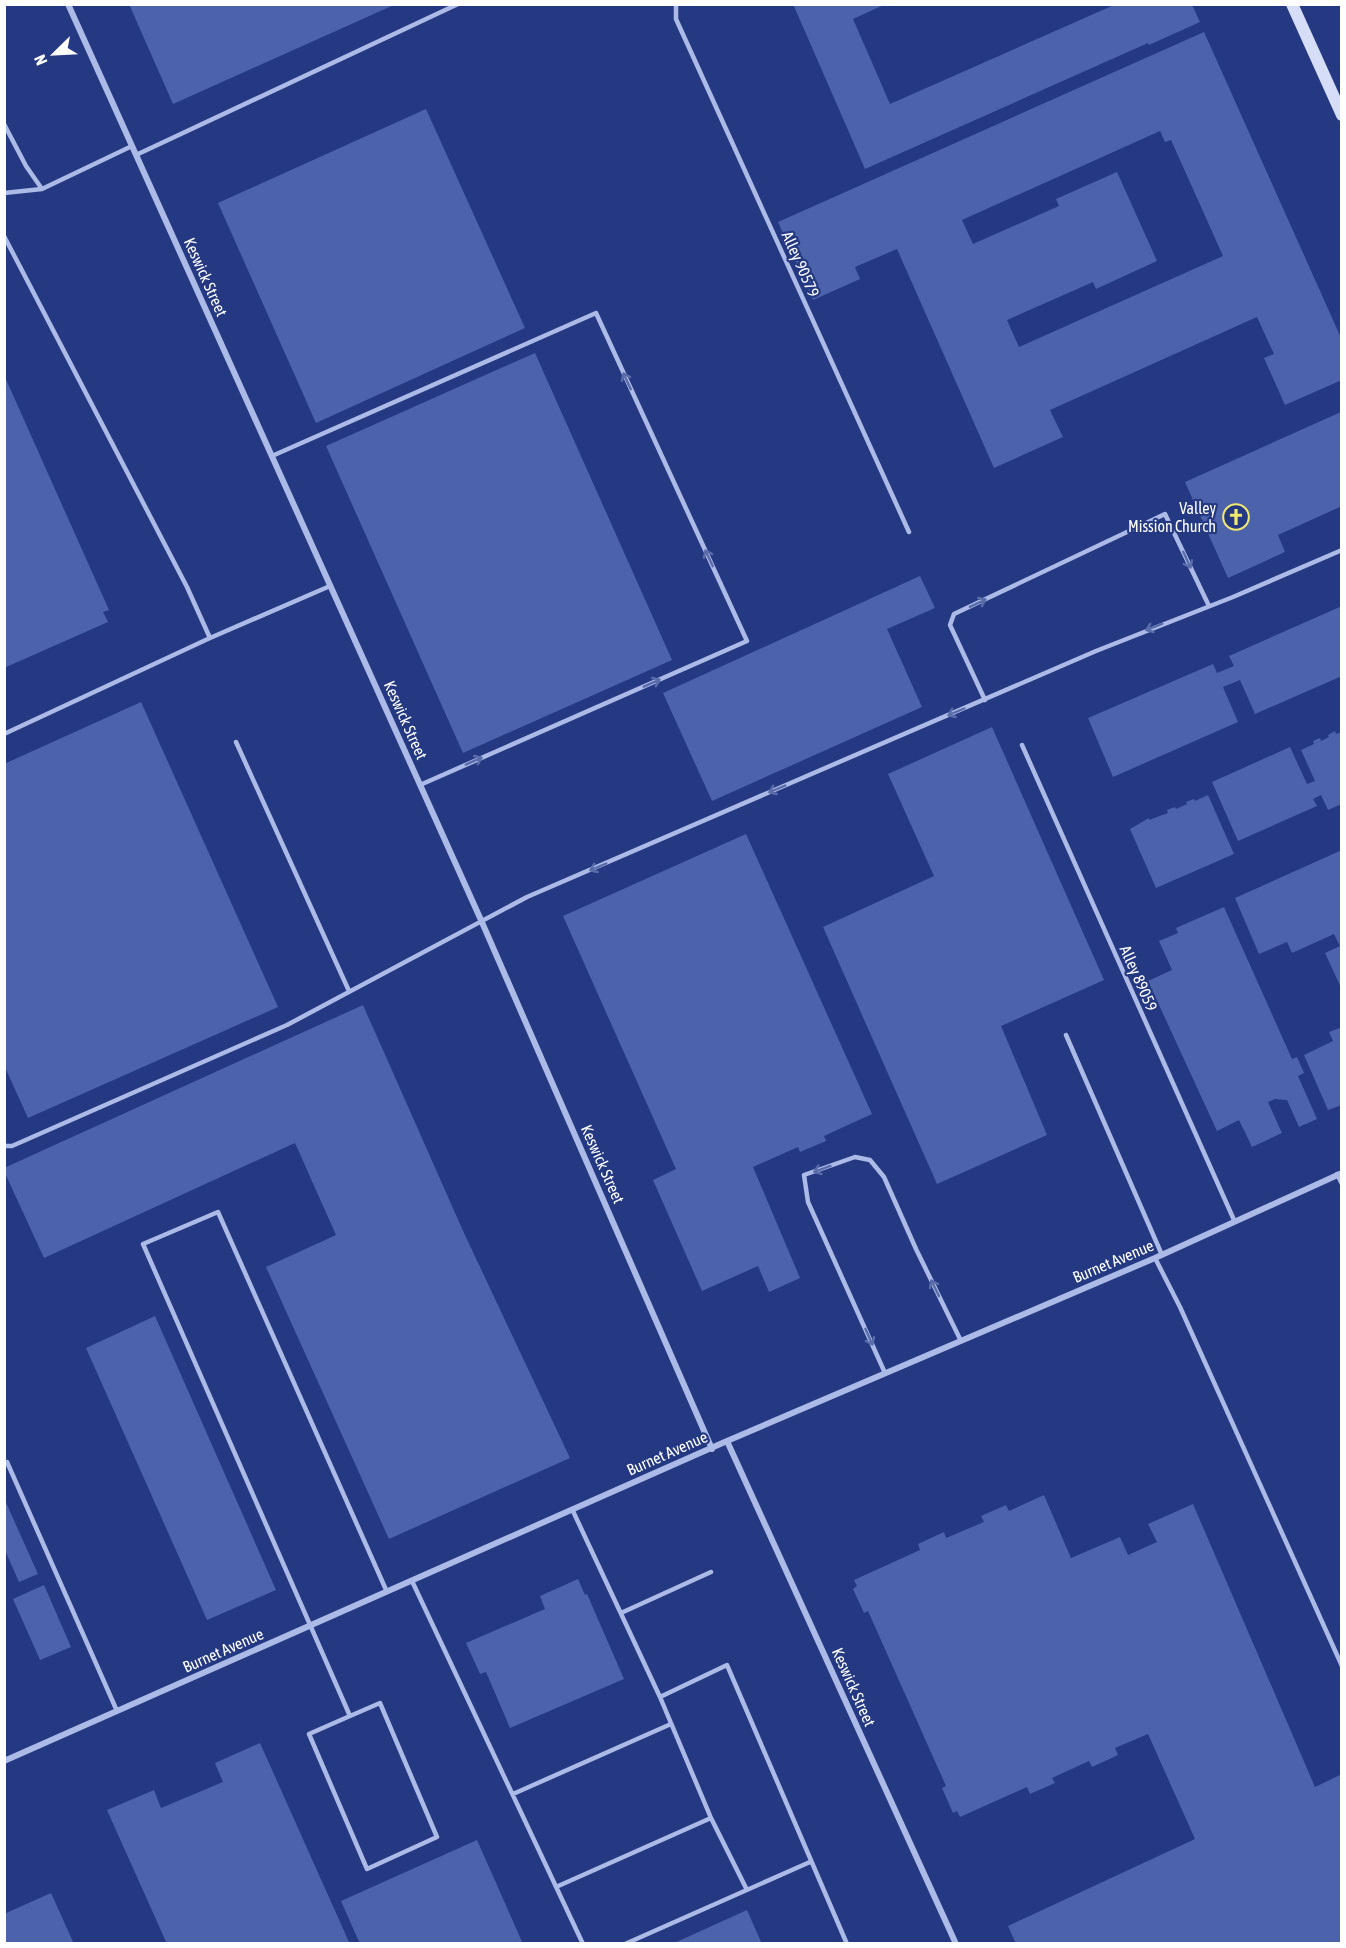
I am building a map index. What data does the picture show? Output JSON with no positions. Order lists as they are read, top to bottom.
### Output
{
  "streets": {
    "street": ["Keswick Street", "Burnet Avenue"],
    "lane": ["Alley 90579", "Alley 89059"]
  },
  "crossings": [
    ["Keswick Street", "Burnet Avenue"],
    ["Alley 89059", "Burnet Avenue"]
  ],
  "places": {
    "church": ["Valley Mission Church"]
  },
  "north": "bottom left"
}
